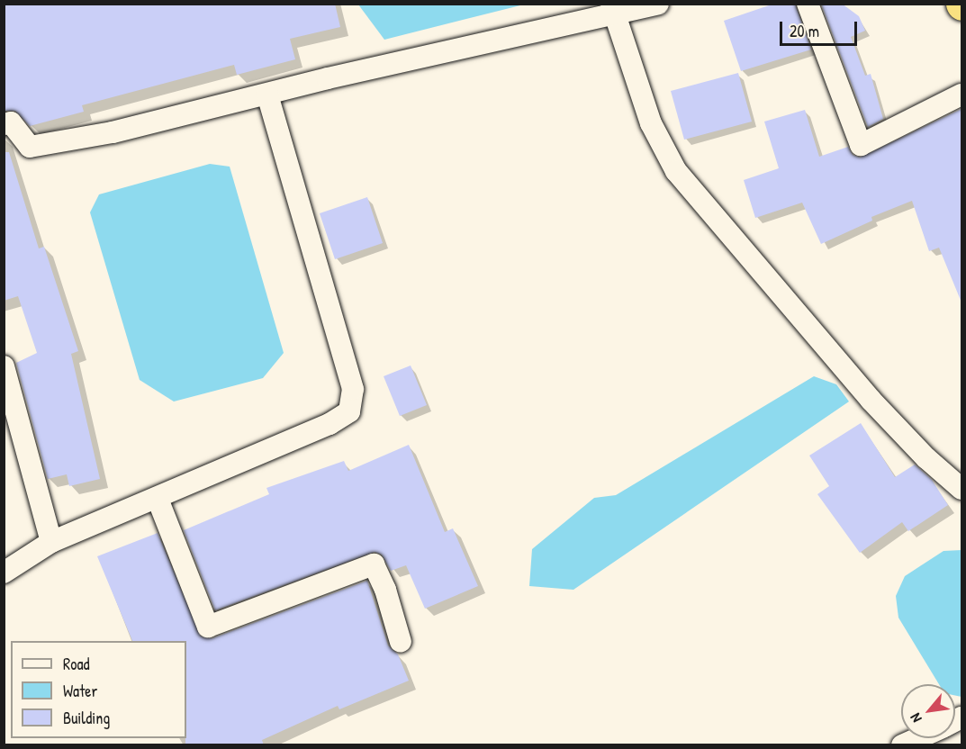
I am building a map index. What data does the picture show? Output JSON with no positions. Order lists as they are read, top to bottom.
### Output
{
  "legend": ["Road", "Water", "Building"],
  "scale_bar": "20 m",
  "north": "bottom left"
}
